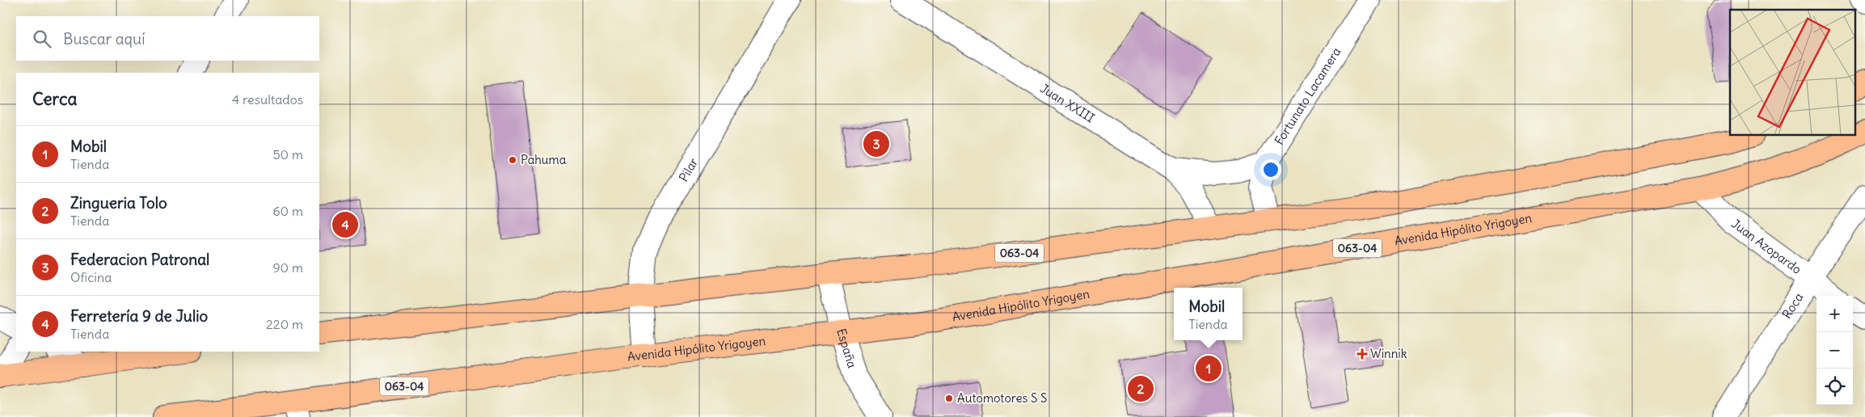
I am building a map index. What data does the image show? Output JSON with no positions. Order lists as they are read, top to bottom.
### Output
{
  "streets": {
    "main road": ["Avenida Hipólito Yrigoyen", "063-04"],
    "street": [
      "Fortunato Lacamera",
      "Juan XXIII",
      "Pilar",
      "Juan Azopardo",
      "Roca",
      "España"
    ]
  },
  "crossings": [
    ["Fortunato Lacamera", "063-04"],
    ["Juan XXIII", "063-04"],
    ["Pilar", "Avenida Hipólito Yrigoyen"],
    ["Pilar", "063-04"],
    ["Avenida Hipólito Yrigoyen", "Juan Azopardo"],
    ["Avenida Hipólito Yrigoyen", "España"],
    ["Juan Azopardo", "Roca"],
    ["063-04", "España"]
  ],
  "places": {
    "other": ["Pahuma", "Automotores S S"],
    "health": ["Winnik"]
  },
  "page": {
    "search": "Buscar aquí",
    "heading": ["Cerca", "4 resultados"],
    "list": [
      {
        "mark": "1",
        "name": "Mobil",
        "note": "Tienda",
        "value": "50 m"
      },
      {
        "mark": "2",
        "name": "Zingueria Tolo",
        "note": "Tienda",
        "value": "60 m"
      },
      {
        "mark": "3",
        "name": "Federacion Patronal",
        "note": "Oficina",
        "value": "90 m"
      },
      {
        "mark": "4",
        "name": "Ferretería 9 de Julio",
        "note": "Tienda",
        "value": "220 m"
      }
    ],
    "pins": [
      "3",
      "4",
      "1",
      "2"
    ],
    "popup": ["Mobil", "Tienda"],
    "map_buttons": ["+", "−"]
  }
}
